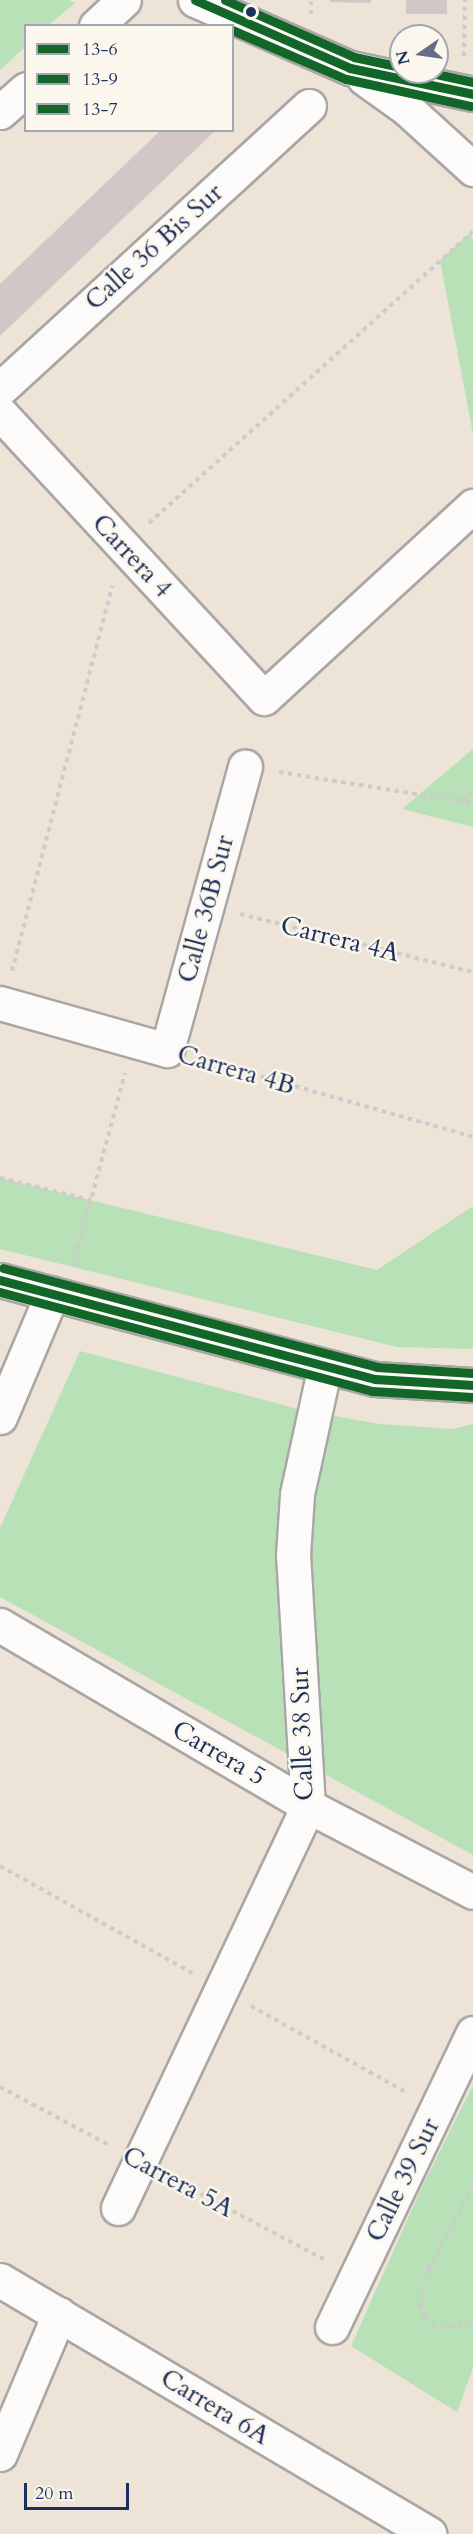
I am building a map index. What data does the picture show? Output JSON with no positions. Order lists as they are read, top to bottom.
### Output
{
  "streets": {
    "street": [
      "Calle 36 Bis Sur",
      "Carrera 4",
      "Calle 36B Sur",
      "Carrera 4B",
      "Calle 38 Sur",
      "Carrera 5",
      "Calle 39 Sur",
      "Carrera 6A"
    ],
    "path": ["Carrera 4A", "Carrera 5A"]
  },
  "crossings": [
    ["Calle 36B Sur", "Carrera 4A"],
    ["Calle 36B Sur", "Carrera 4B"],
    ["Calle 38 Sur", "Carrera 5"],
    ["Calle 38 Sur", "Carrera 5A"],
    ["Calle 39 Sur", "Carrera 5A"]
  ],
  "lines": ["transit line 13-6", "transit line 13-7", "transit line 13-9"],
  "legend": ["13-6", "13-9", "13-7"],
  "scale_bar": "20 m",
  "north": "left"
}
